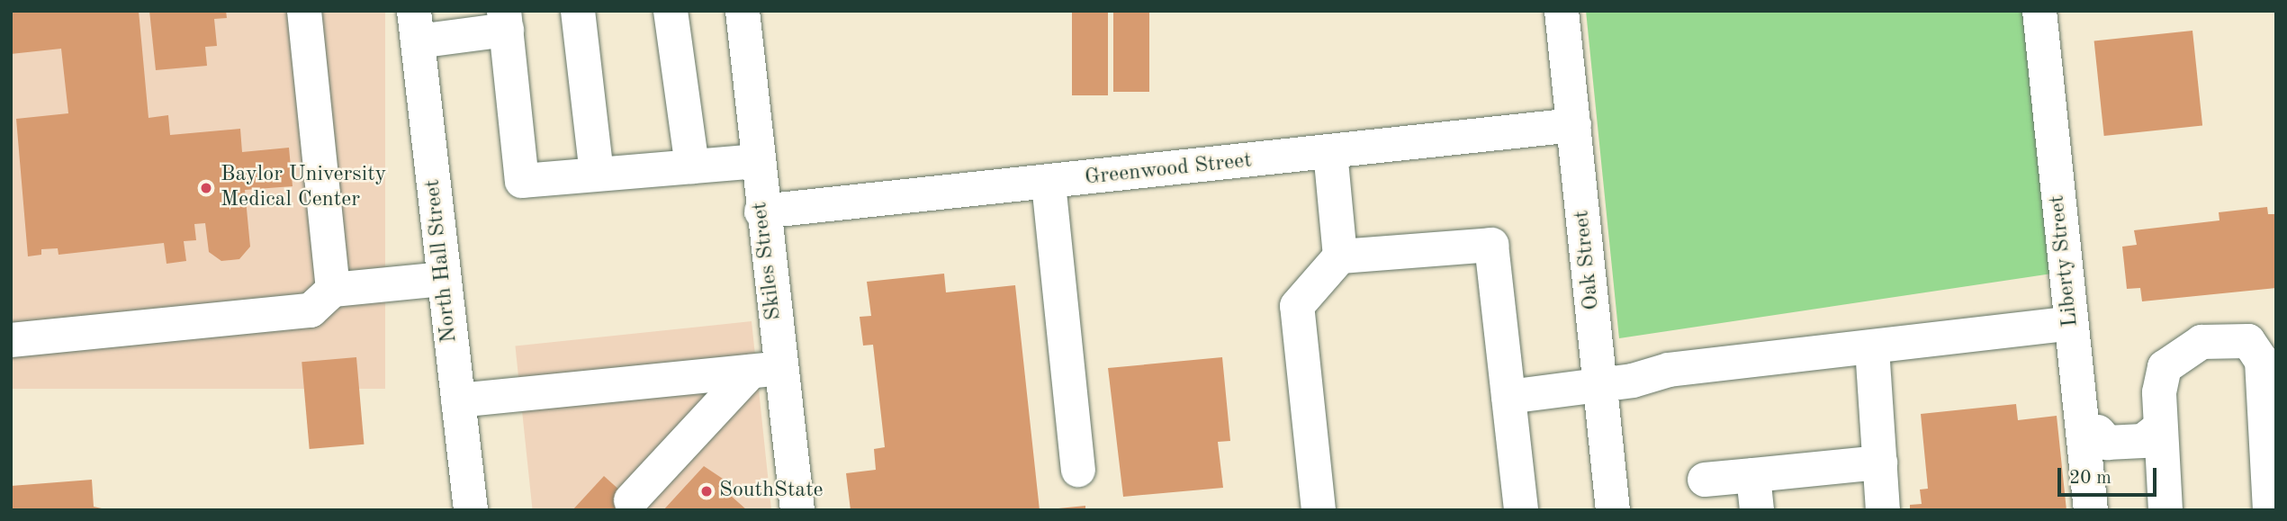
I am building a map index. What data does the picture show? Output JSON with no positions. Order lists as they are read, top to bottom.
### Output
{
  "streets": {
    "street": [
      "Greenwood Street",
      "Oak Street",
      "North Hall Street",
      "Skiles Street",
      "Liberty Street"
    ]
  },
  "crossings": [
    ["Greenwood Street", "Oak Street"],
    ["Greenwood Street", "Skiles Street"]
  ],
  "places": ["Baylor University Medical Center", "SouthState"],
  "scale_bar": "20 m"
}
